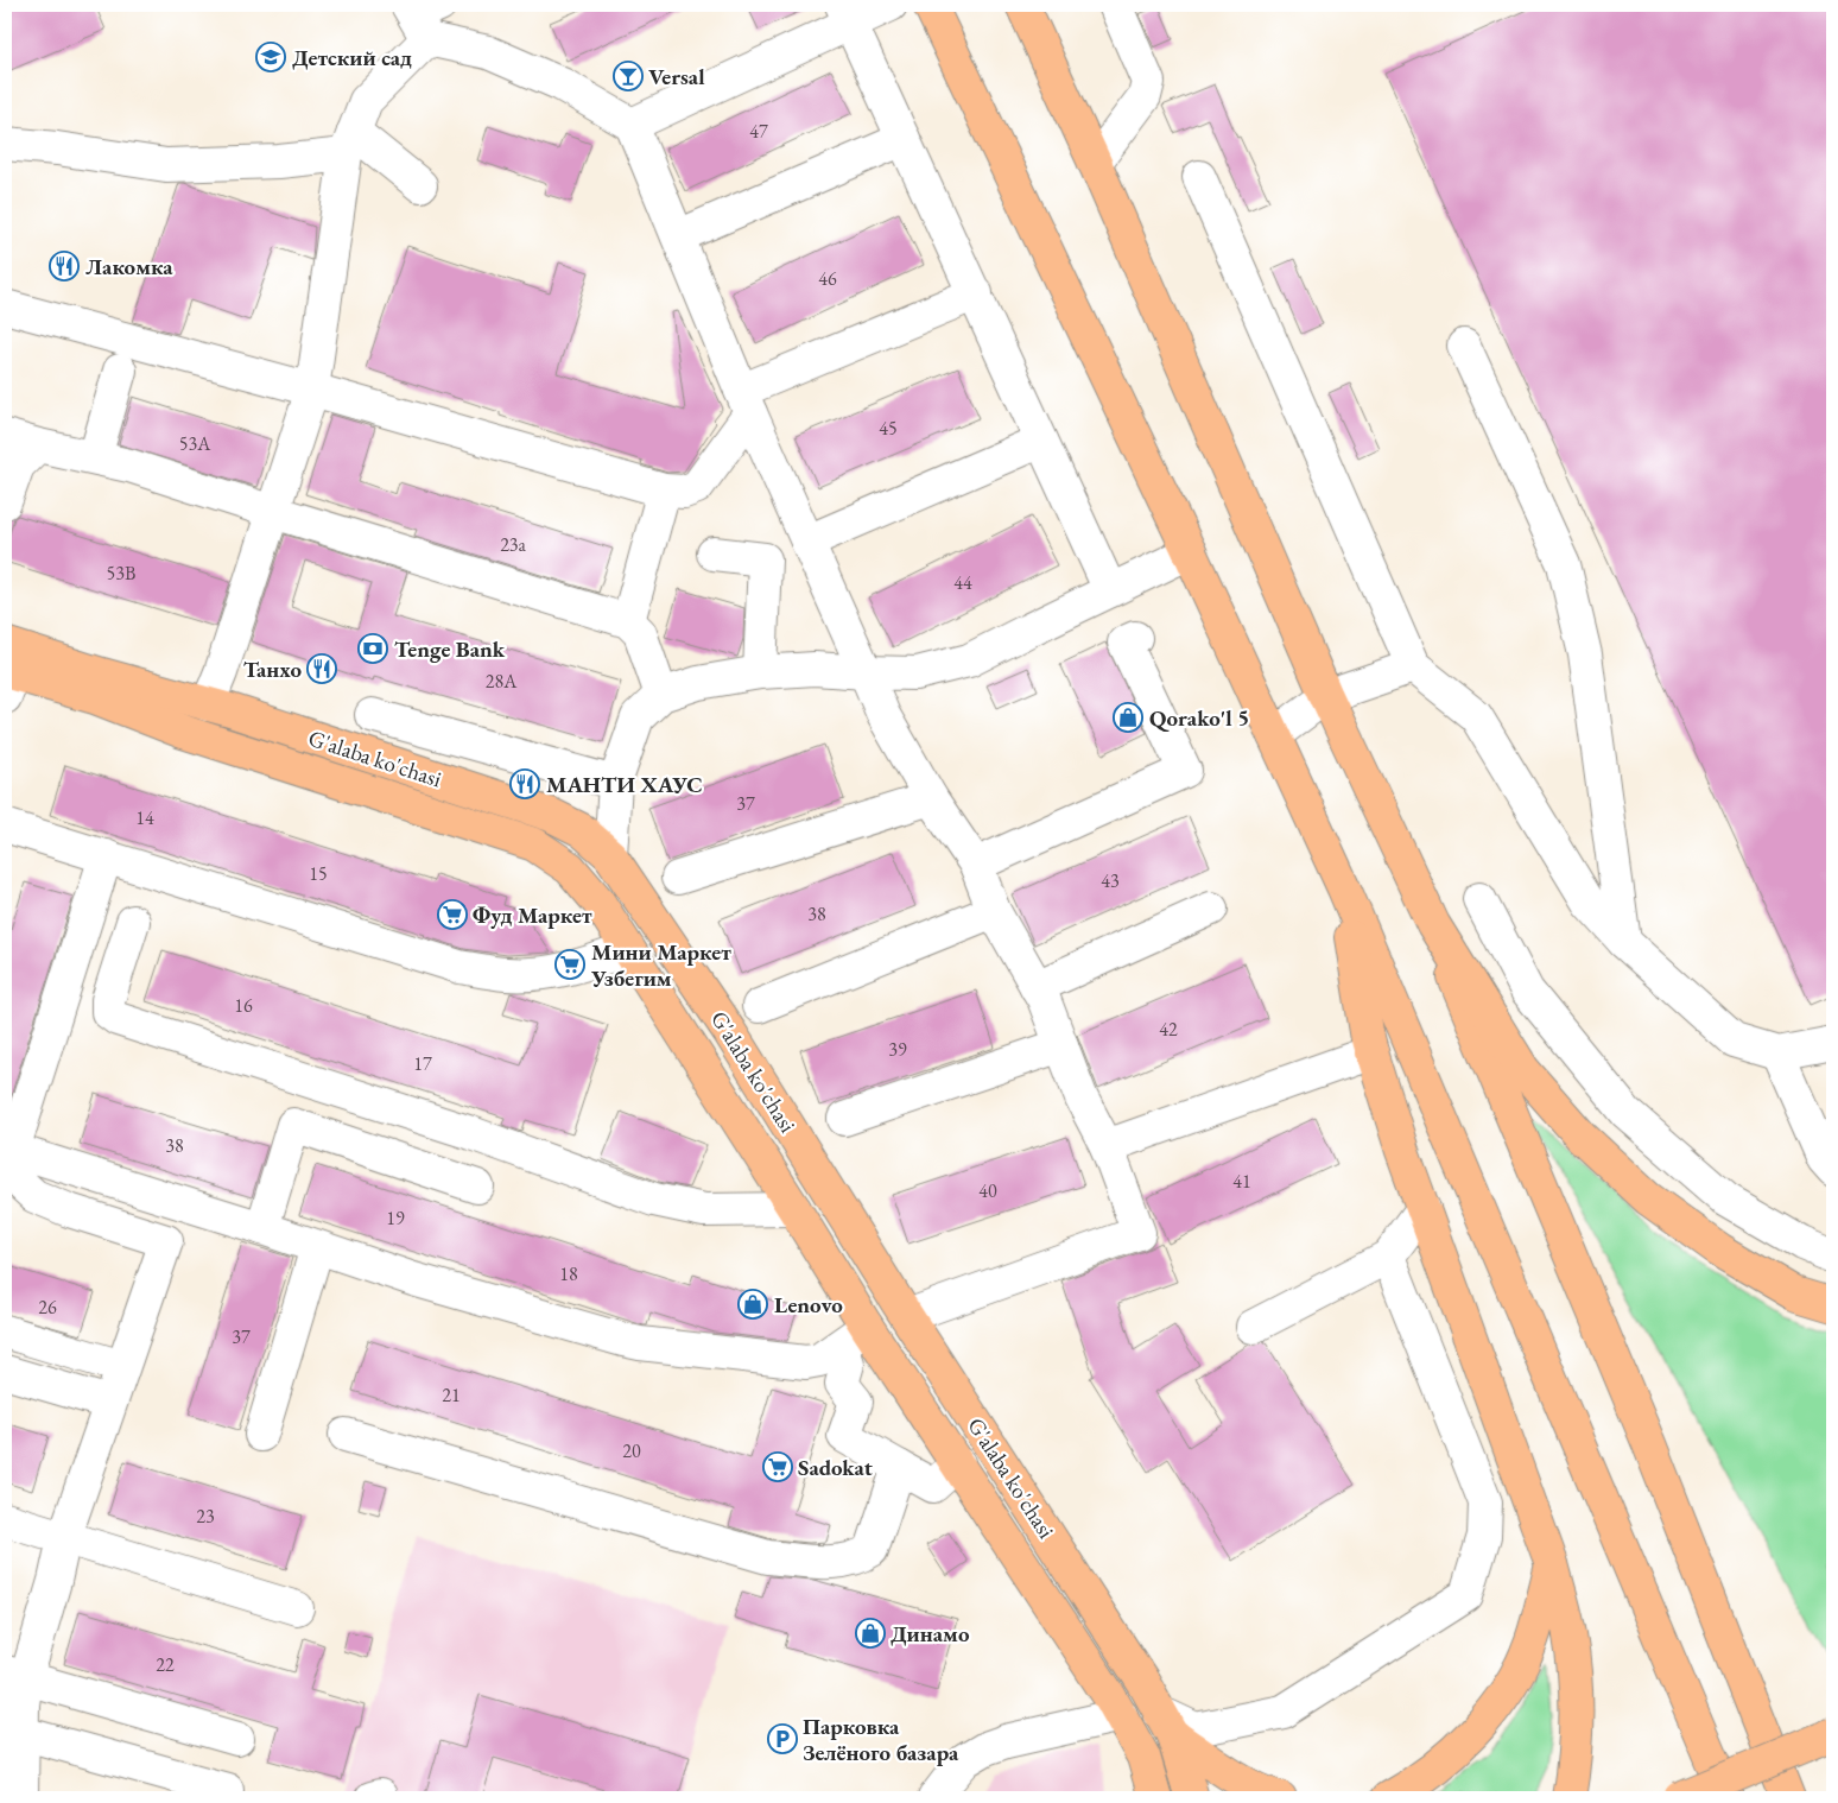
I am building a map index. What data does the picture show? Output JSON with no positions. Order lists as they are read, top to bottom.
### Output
{
  "streets": {
    "main road": ["G'alaba ko'chasi"]
  },
  "places": {
    "school or university": ["Детский сад"],
    "bar": ["Versal"],
    "restaurant": ["Лакомка", "Танхо", "МАНТИ ХАУС"],
    "bank": ["Tenge Bank"],
    "shop": ["Qorako'l 5", "Lenovo", "Динамо"],
    "supermarket": ["Фуд Маркет", "Мини Маркет Узбегим", "Sadokat"],
    "parking": ["Парковка Зелёного базара"]
  },
  "house_numbers": [
    "47",
    "46",
    "45",
    "53A",
    "23а",
    "53B",
    "44",
    "28A",
    "37",
    "14",
    "15",
    "43",
    "38",
    "16",
    "42",
    "39",
    "17",
    "38",
    "41",
    "40",
    "19",
    "18",
    "26",
    "37",
    "21",
    "20",
    "23",
    "22"
  ]
}
